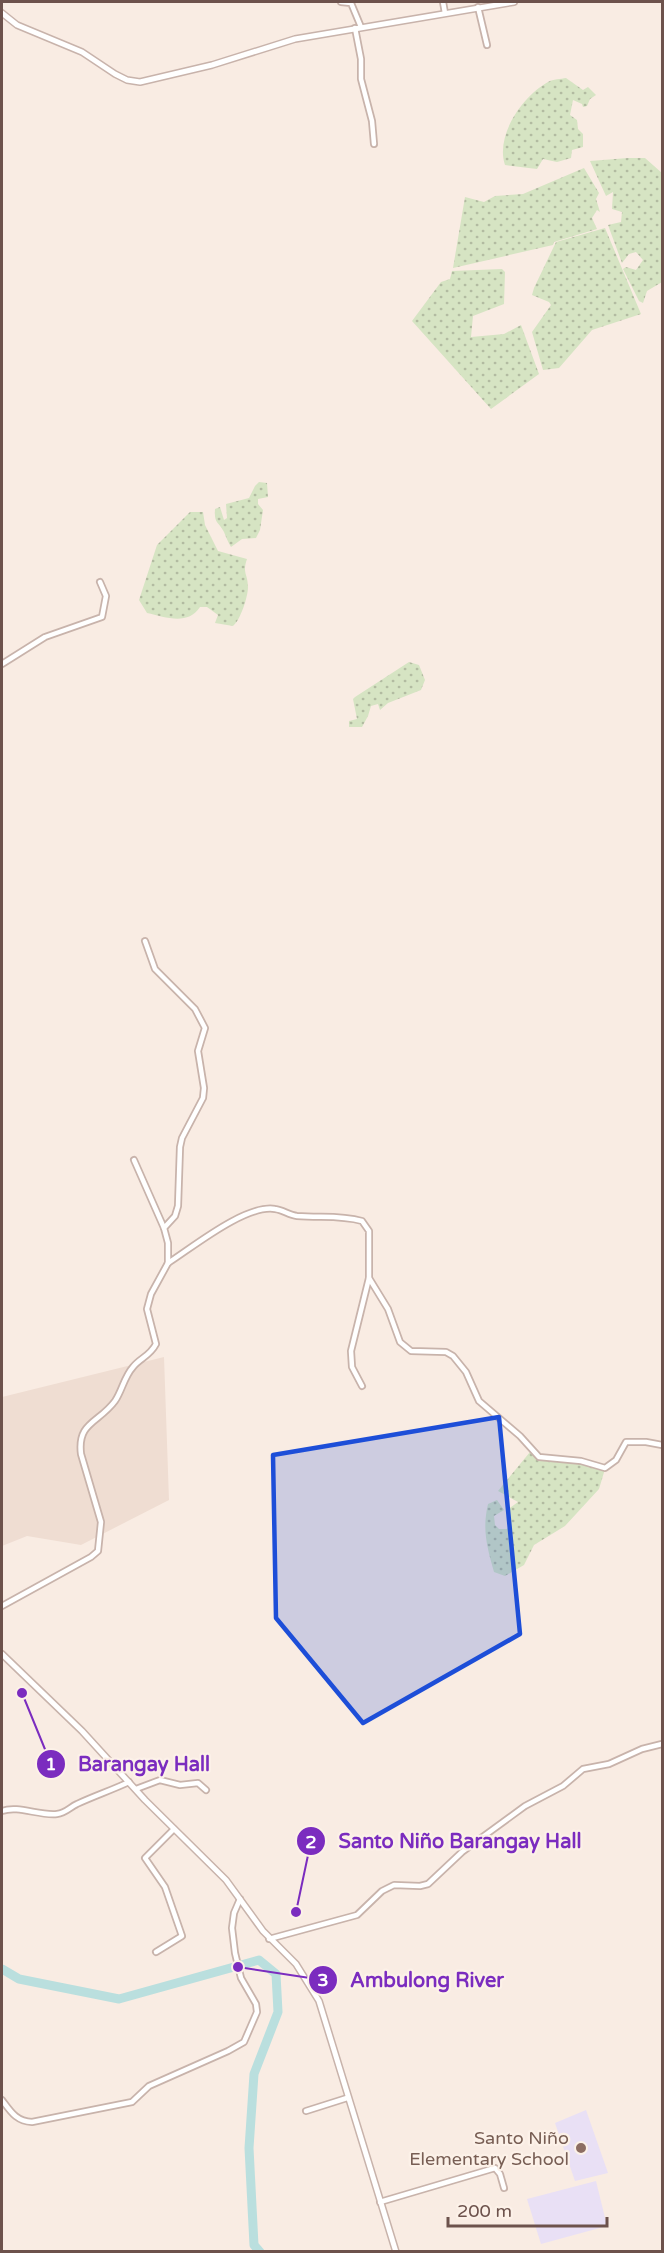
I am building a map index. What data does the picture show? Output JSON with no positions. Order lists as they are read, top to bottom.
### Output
{
  "places": [
    "Barangay Hall",
    "Santo Niño Barangay Hall",
    "Ambulong River",
    "Santo Niño Elementary School"
  ],
  "scale_bar": "200 m"
}
